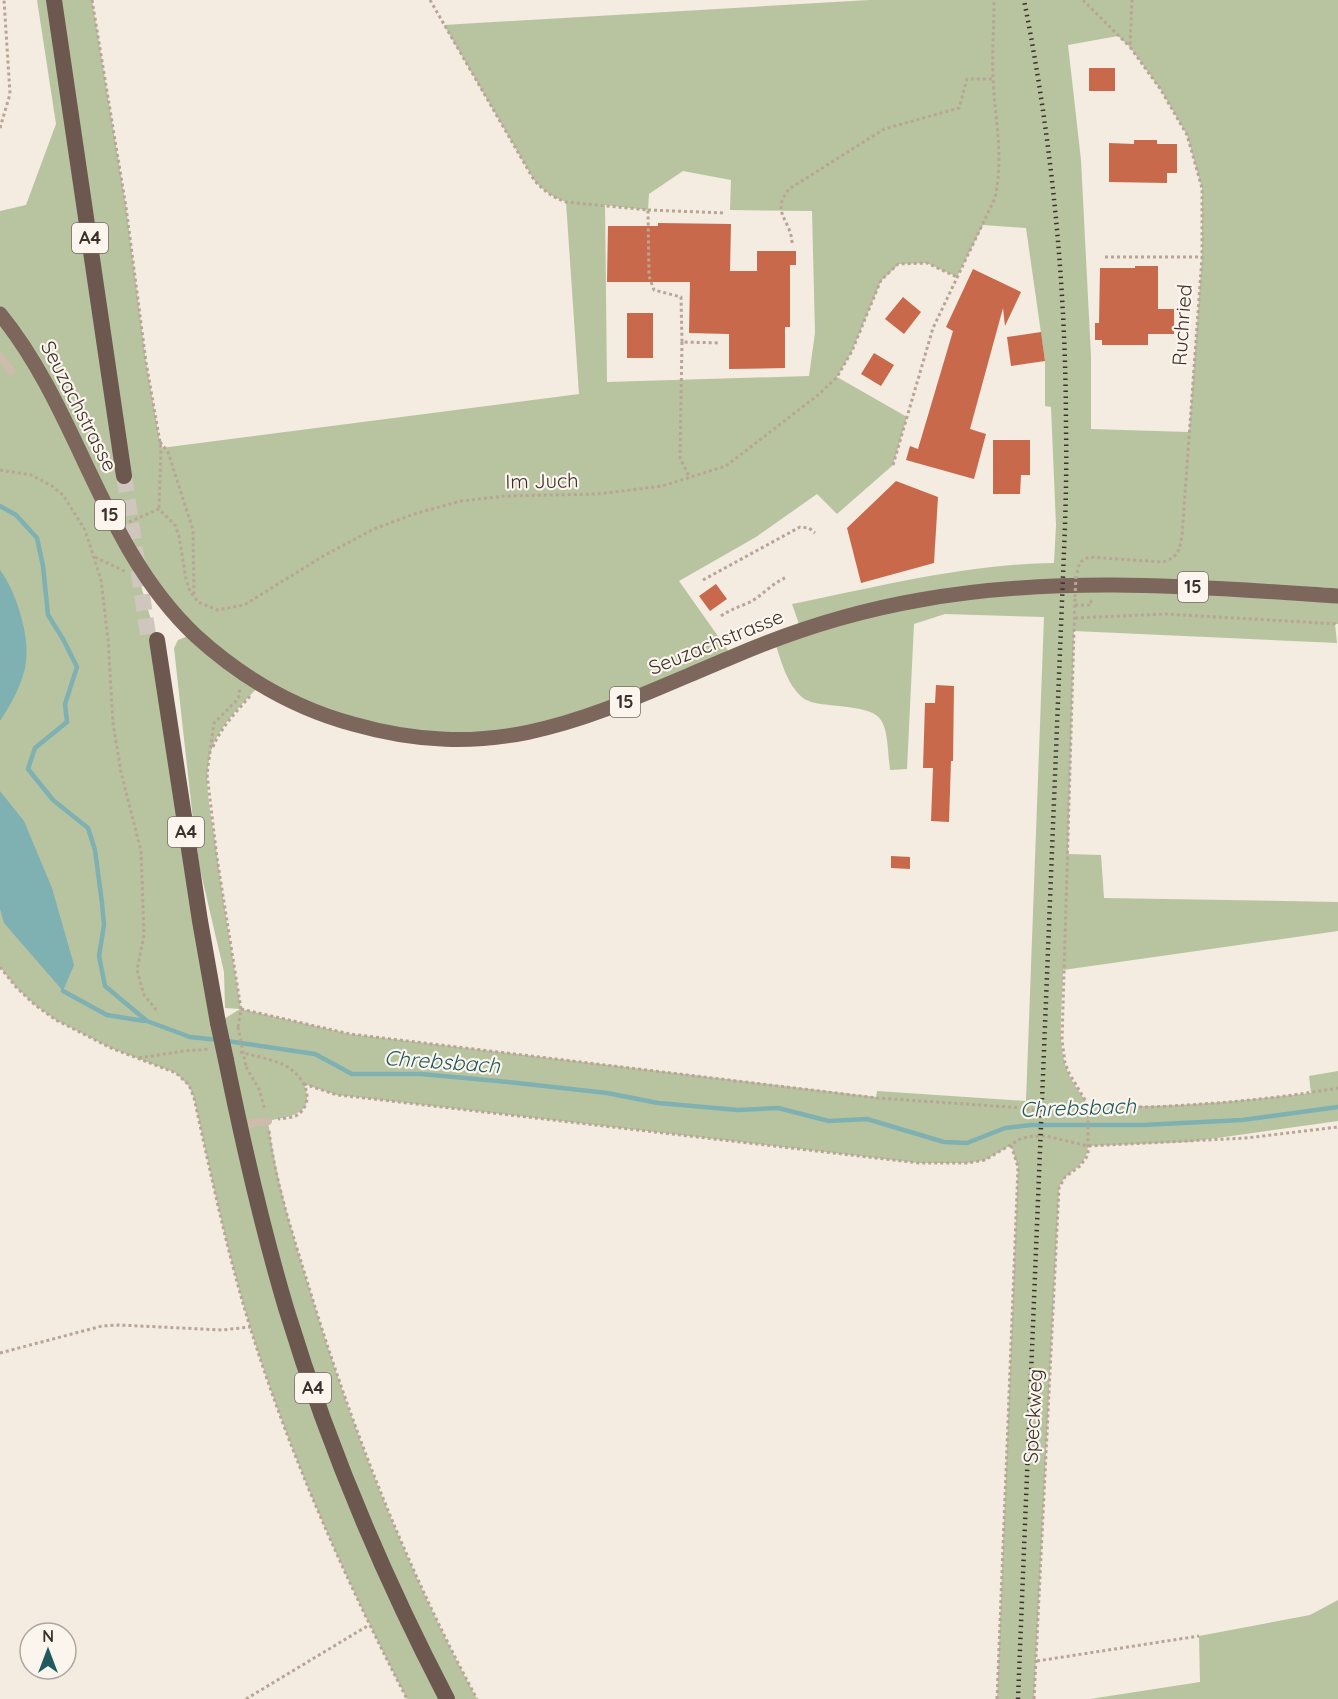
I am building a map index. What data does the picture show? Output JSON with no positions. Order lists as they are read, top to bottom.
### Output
{
  "streets": {
    "highway": ["A4"],
    "main road": ["Seuzachstrasse", "15"],
    "path": ["Ruchried", "Im Juch", "Speckweg"]
  },
  "water": ["Chrebsbach"],
  "north": "top"
}
